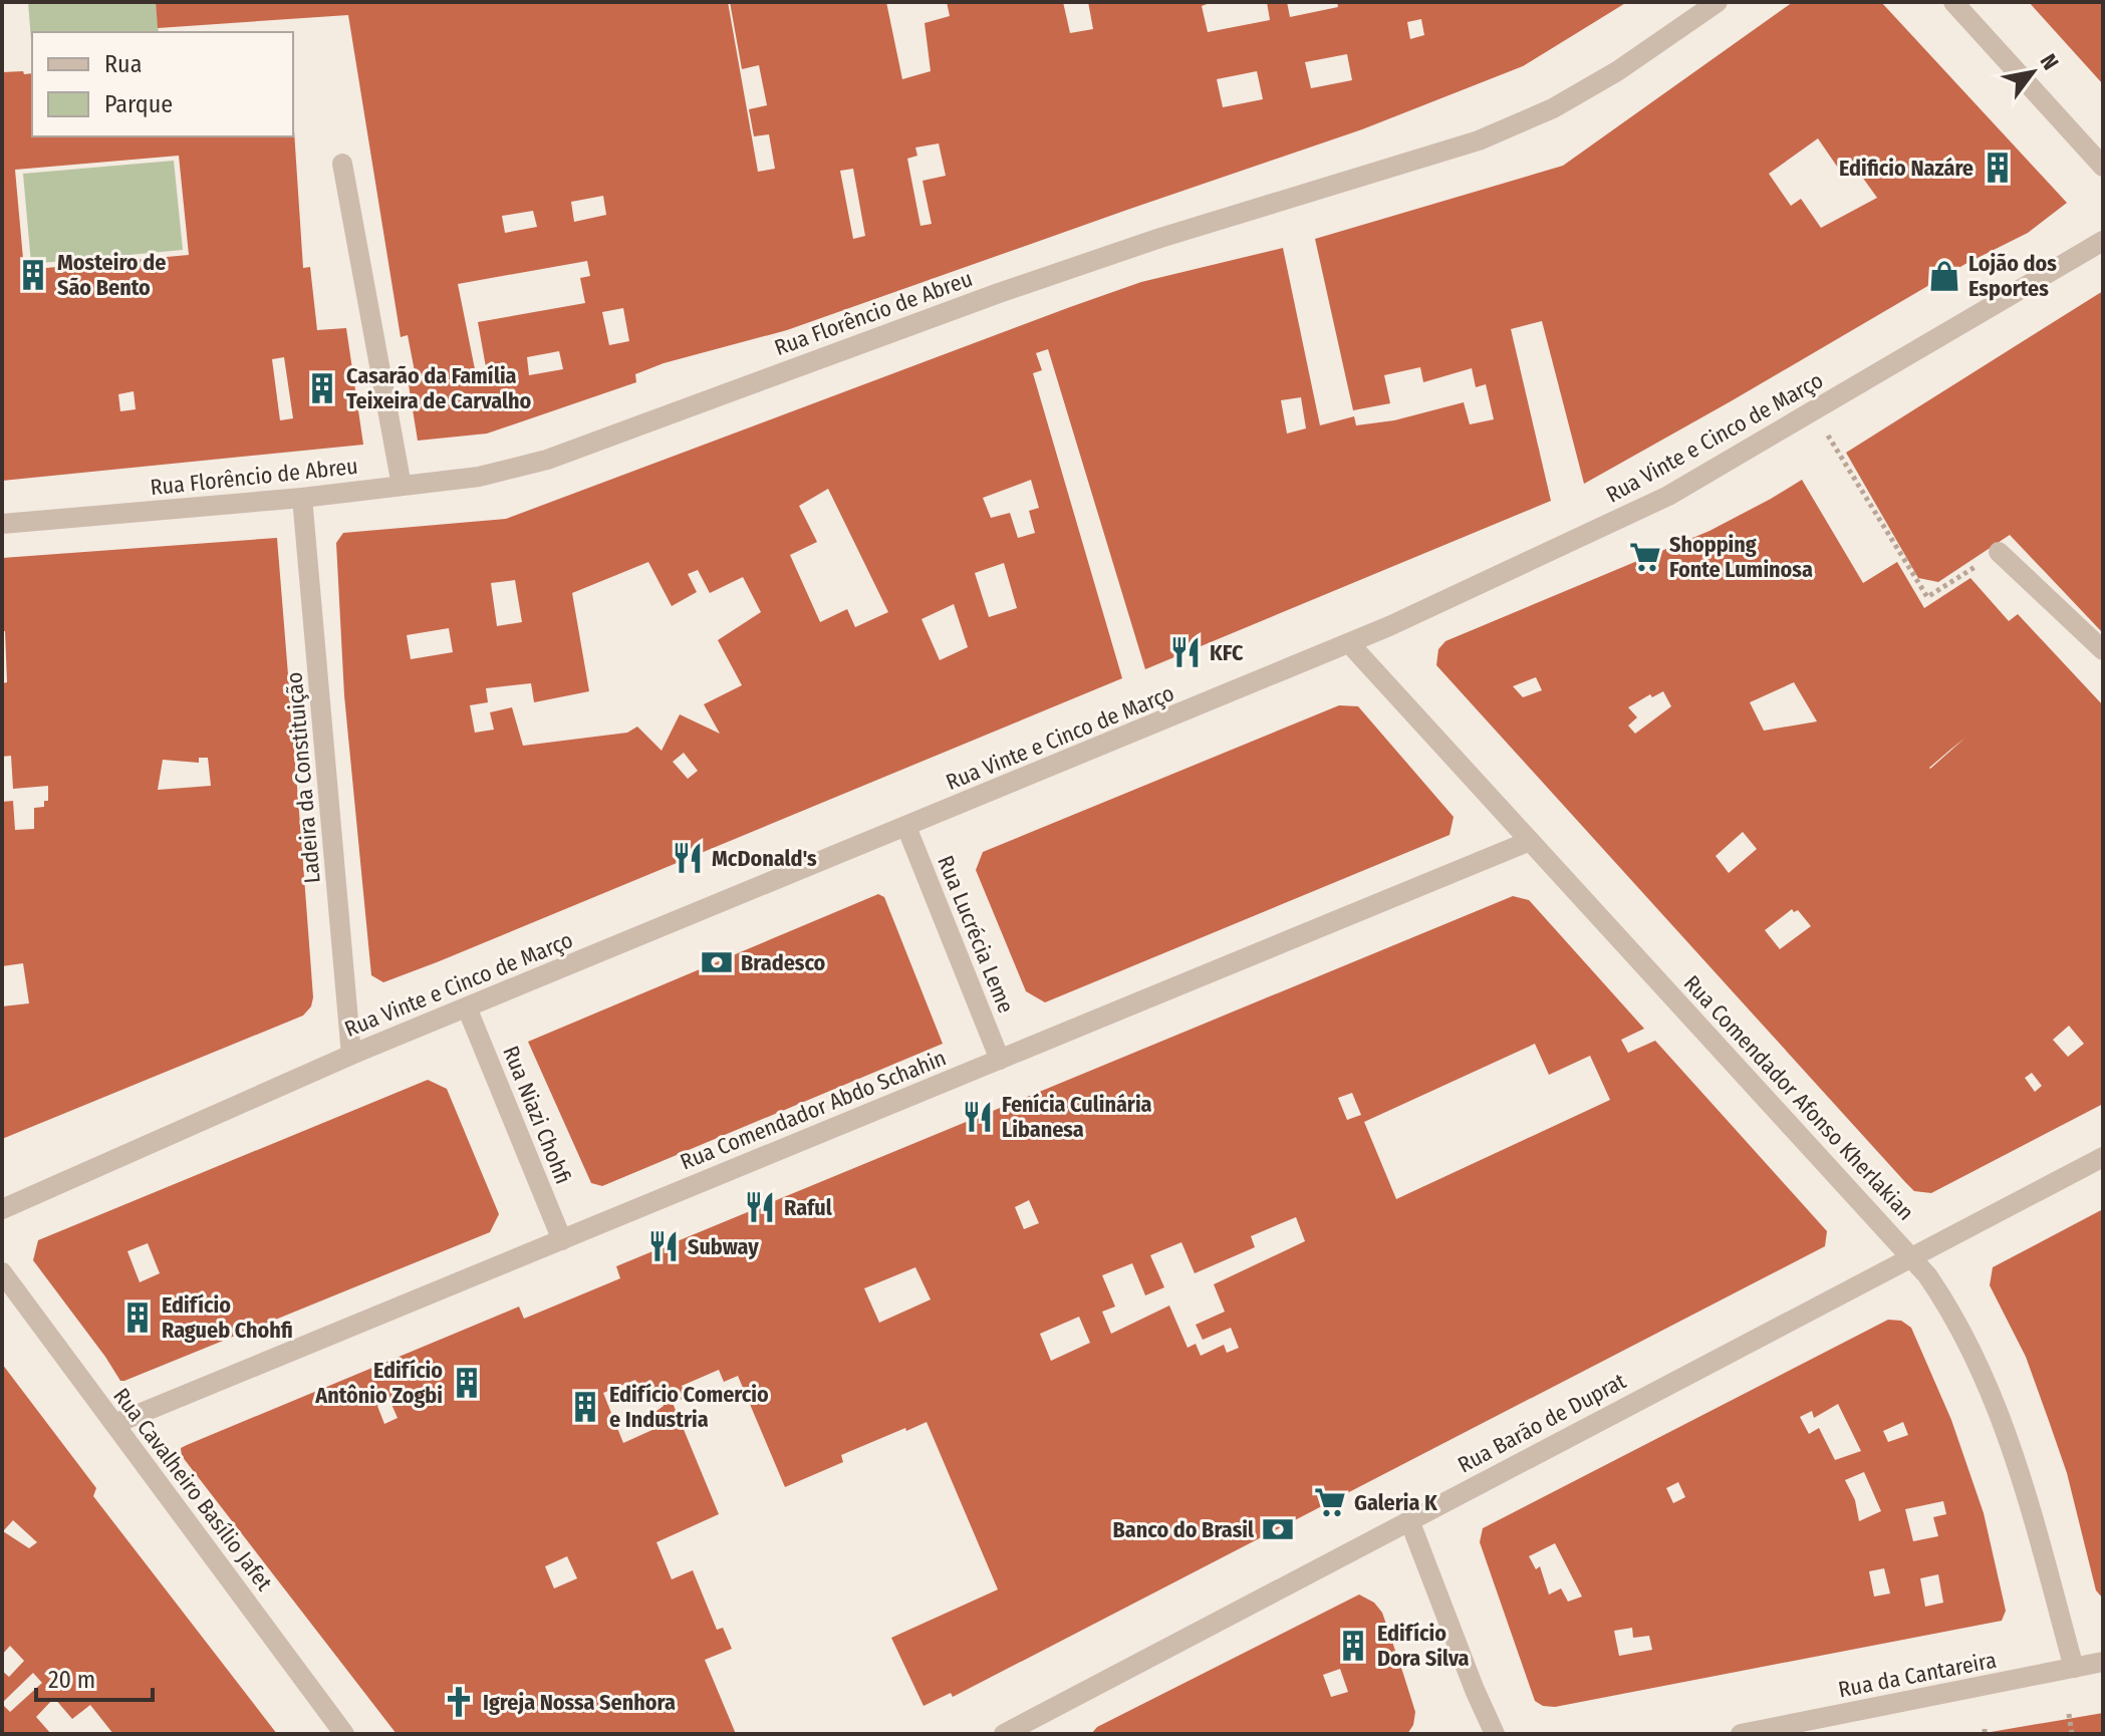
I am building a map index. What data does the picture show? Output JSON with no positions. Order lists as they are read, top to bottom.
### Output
{
  "streets": {
    "street": [
      "Rua Florêncio de Abreu",
      "Rua Vinte e Cinco de Março",
      "Ladeira da Constituição",
      "Rua Lucrécia Leme",
      "Rua Comendador Afonso Kherlakian",
      "Rua Comendador Abdo Schahin",
      "Rua Niazi Chohfi",
      "Rua Barão de Duprat",
      "Rua Cavalheiro Basílio Jafet",
      "Rua da Cantareira"
    ]
  },
  "crossings": [
    ["Rua Florêncio de Abreu", "Ladeira da Constituição"],
    ["Rua Vinte e Cinco de Março", "Ladeira da Constituição"],
    ["Rua Vinte e Cinco de Março", "Rua Lucrécia Leme"],
    ["Rua Vinte e Cinco de Março", "Rua Comendador Afonso Kherlakian"],
    ["Rua Vinte e Cinco de Março", "Rua Niazi Chohfi"],
    ["Rua Lucrécia Leme", "Rua Comendador Abdo Schahin"],
    ["Rua Comendador Afonso Kherlakian", "Rua Comendador Abdo Schahin"],
    ["Rua Comendador Afonso Kherlakian", "Rua Barão de Duprat"],
    ["Rua Comendador Afonso Kherlakian", "Rua da Cantareira"],
    ["Rua Comendador Abdo Schahin", "Rua Niazi Chohfi"],
    ["Rua Comendador Abdo Schahin", "Rua Cavalheiro Basílio Jafet"]
  ],
  "places": {
    "building": [
      "Edificio Nazáre",
      "Mosteiro de São Bento",
      "Casarão da Família Teixeira de Carvalho",
      "Edifício Ragueb Chohfi",
      "Edifício Antônio Zogbi",
      "Edifício Comercio e Industria",
      "Edifício Dora Silva"
    ],
    "shop": ["Lojão dos Esportes"],
    "supermarket": ["Shopping Fonte Luminosa", "Galeria K"],
    "restaurant": [
      "KFC",
      "McDonald's",
      "Fenícia Culinária Libanesa",
      "Raful",
      "Subway"
    ],
    "bank": ["Bradesco", "Banco do Brasil"],
    "church": ["Igreja Nossa Senhora"]
  },
  "legend": ["Rua", "Parque"],
  "scale_bar": "20 m",
  "north": "top right"
}
